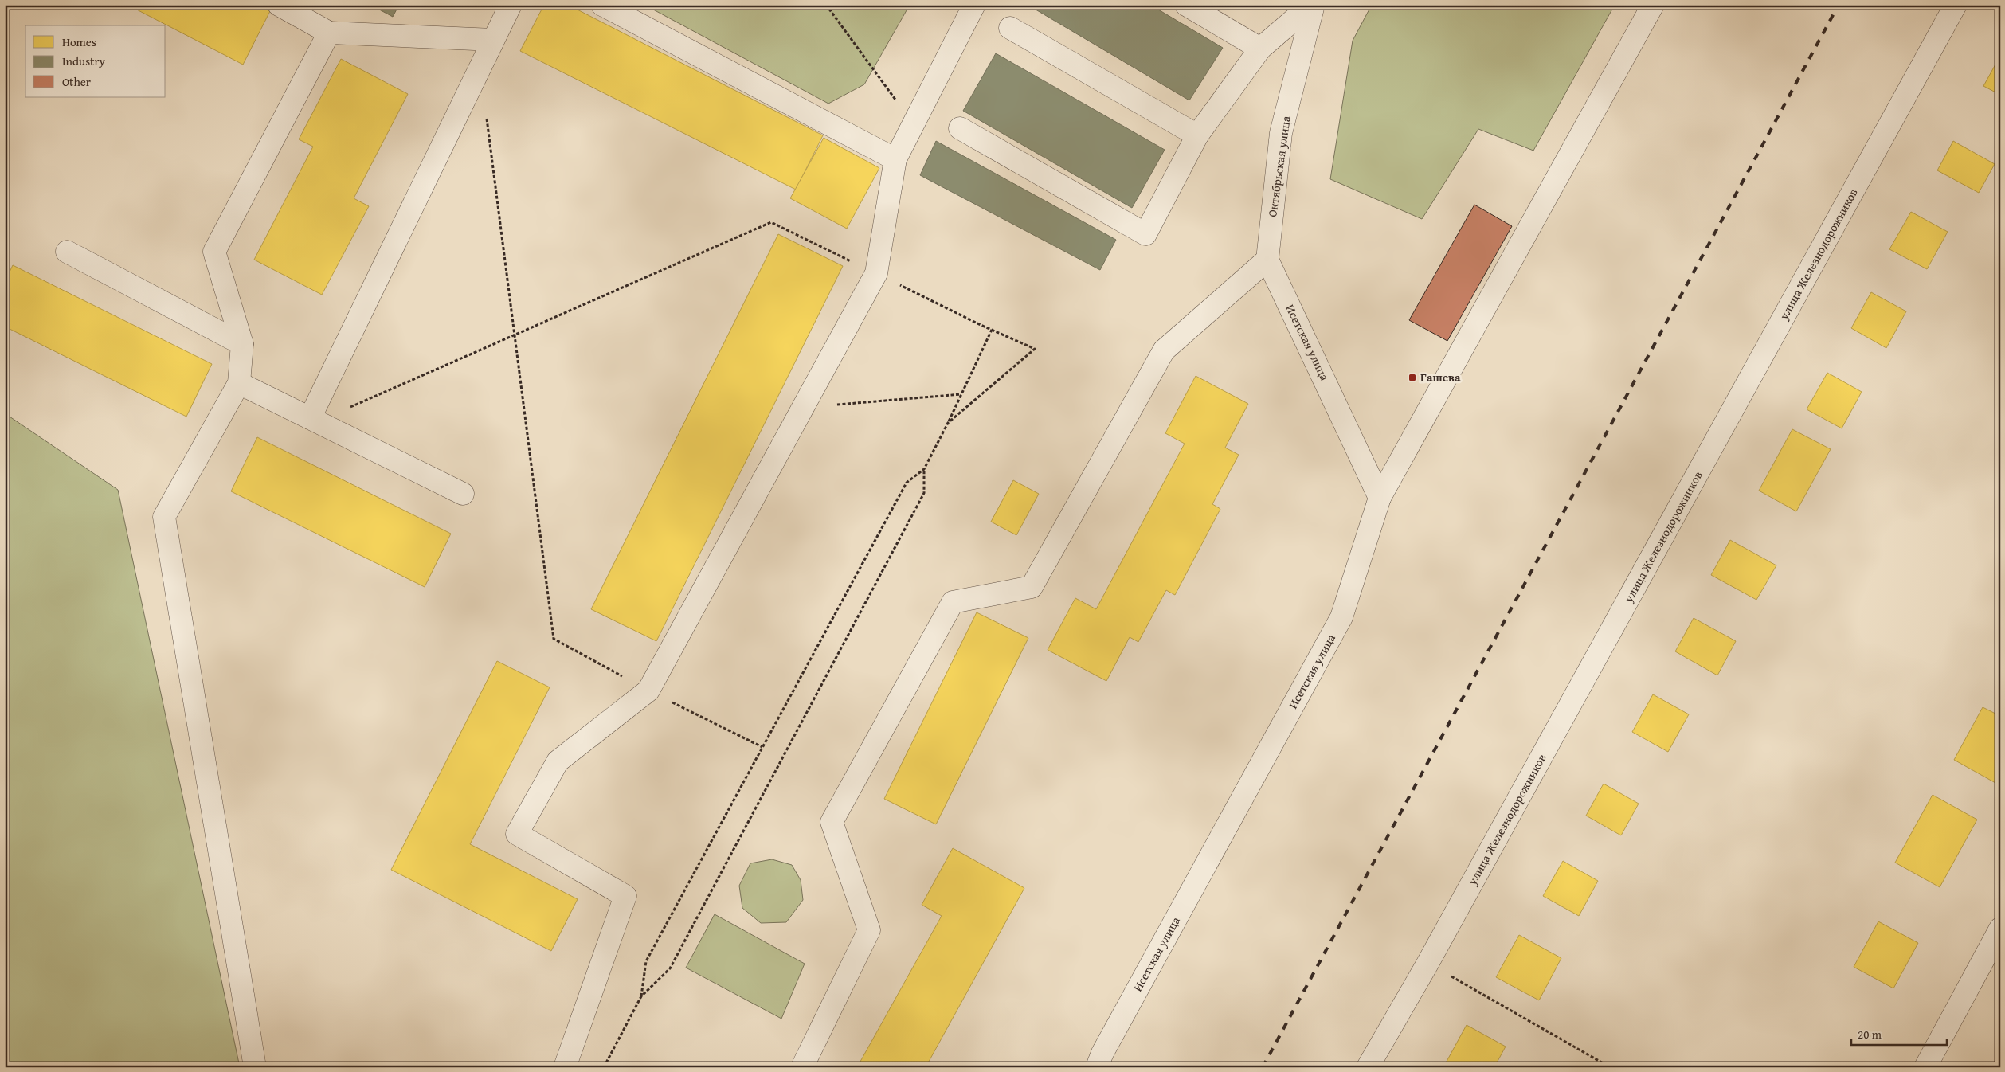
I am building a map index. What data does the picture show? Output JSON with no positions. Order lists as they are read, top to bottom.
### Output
{
  "streets": {
    "street": ["Октябрьская улица", "улица Железнодорожников", "Исетская улица"]
  },
  "crossings": [
    ["Октябрьская улица", "Исетская улица"]
  ],
  "places": {
    "transit": ["Гашева"]
  },
  "legend": ["Homes", "Industry", "Other"],
  "scale_bar": "20 m"
}
